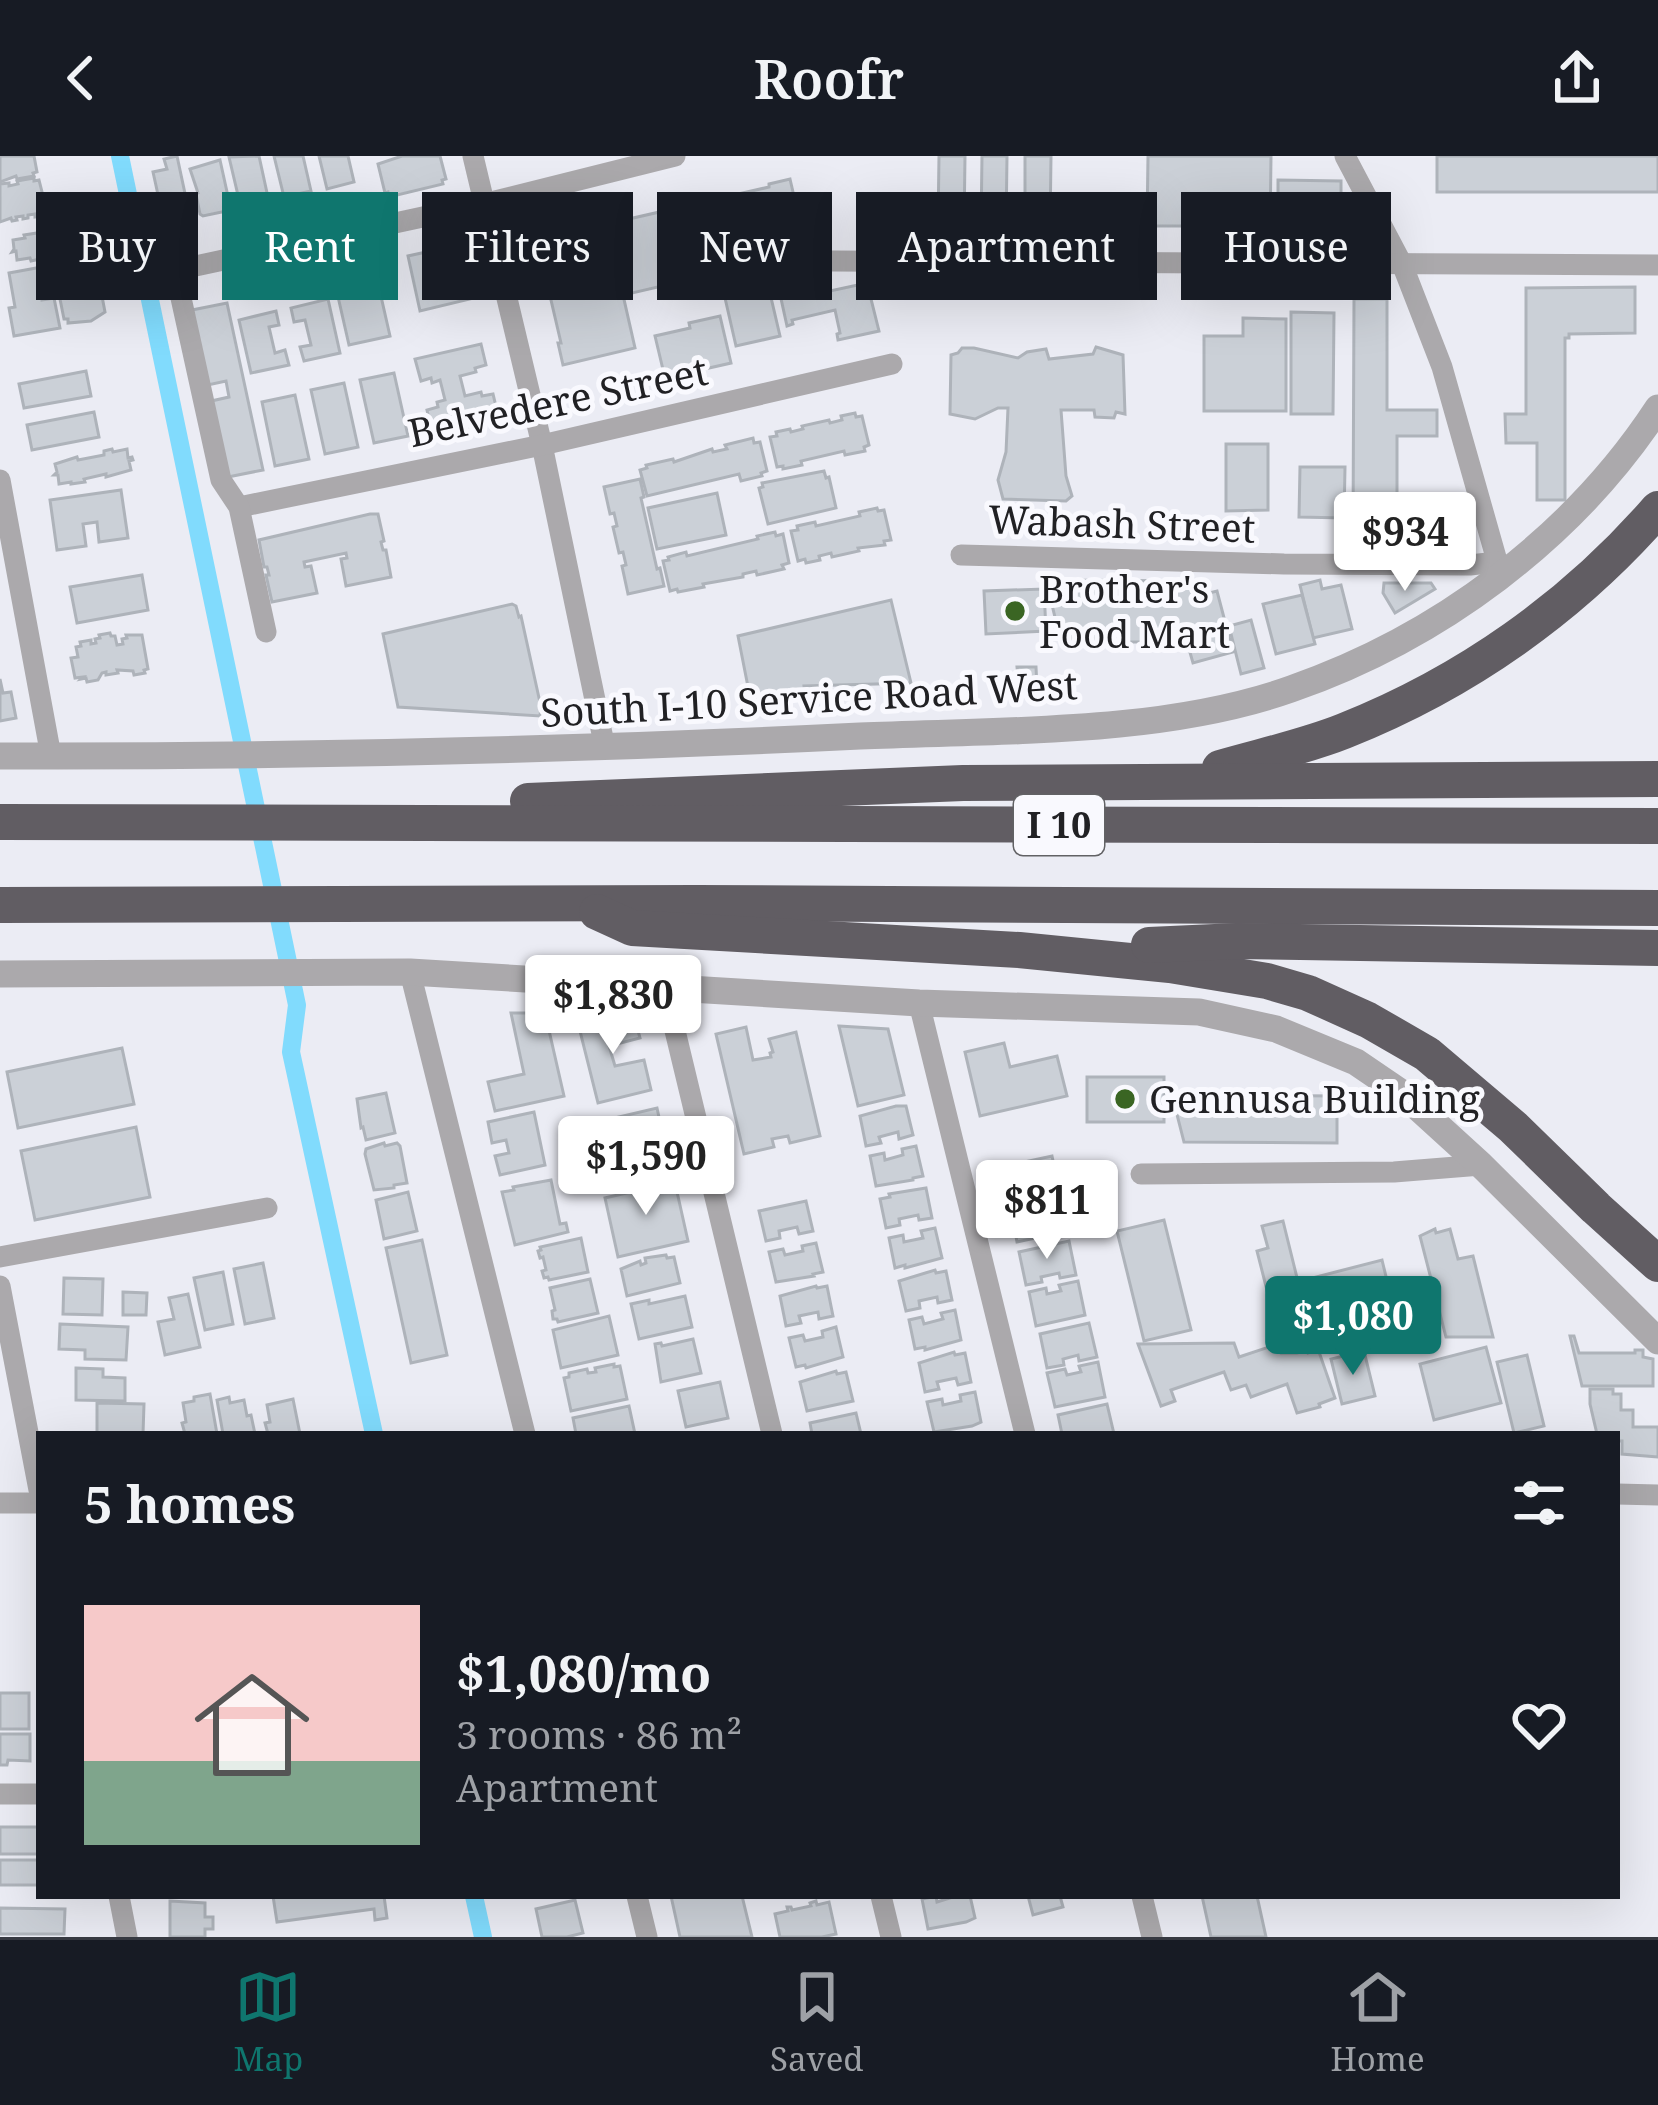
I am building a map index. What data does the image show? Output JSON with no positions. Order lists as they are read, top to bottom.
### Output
{
  "streets": {
    "highway": ["I 10"],
    "street": ["Belvedere Street", "Wabash Street", "South I-10 Service Road West"]
  },
  "crossings": [
    ["Wabash Street", "South I-10 Service Road West"]
  ],
  "places": ["Brother's Food Mart", "Gennusa Building"],
  "page": {
    "header": "Roofr",
    "chip": [
      "Buy",
      "Rent",
      "Filters",
      "New",
      "Apartment",
      "House"
    ],
    "price": [
      "$934",
      "$1,830",
      "$1,590",
      "$811",
      "$1,080"
    ],
    "heading": "5 homes",
    "list": [
      {
        "name": "$1,080/mo",
        "note": "3 rooms · 86 m² · Apartment"
      }
    ],
    "tabs": ["Map", "Saved", "Home"]
  }
}
